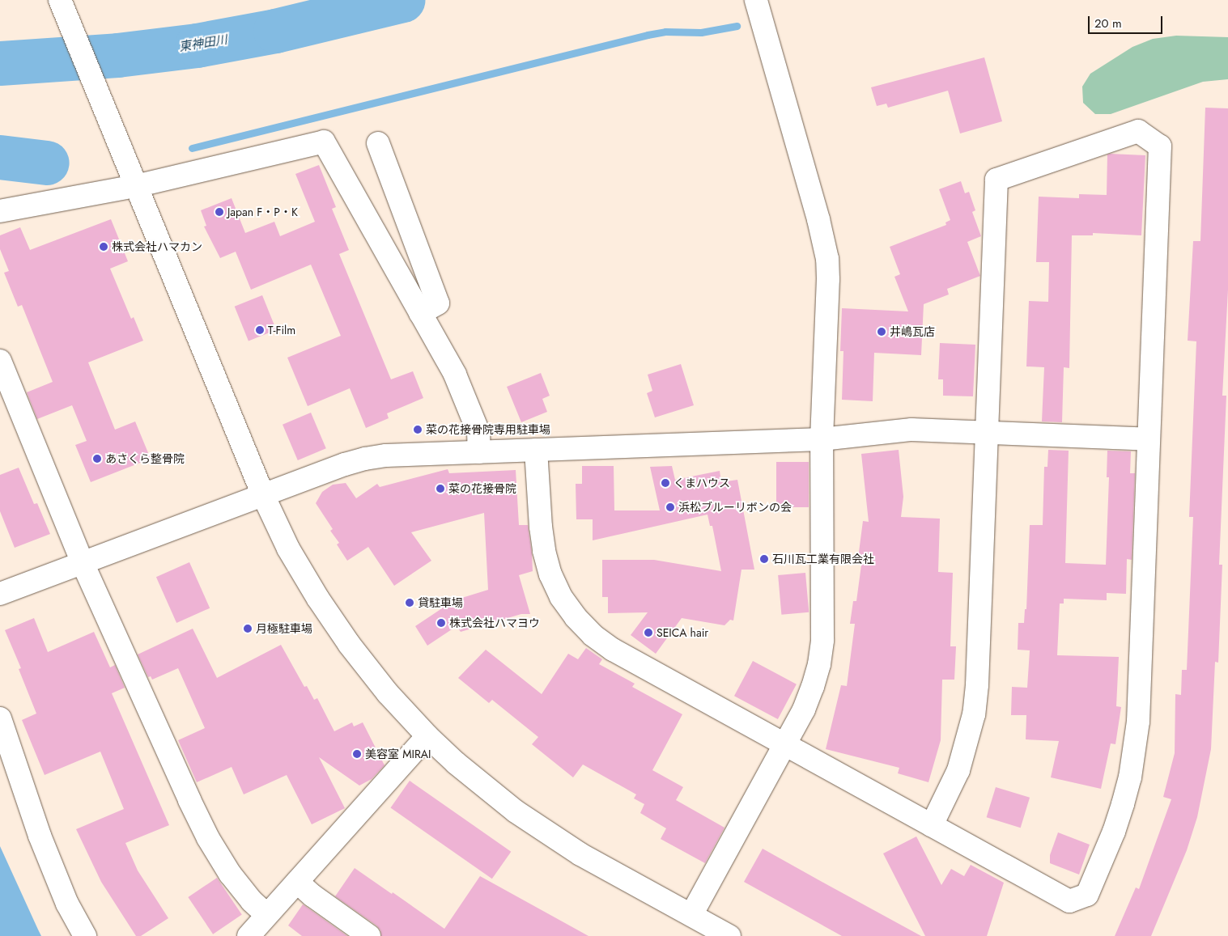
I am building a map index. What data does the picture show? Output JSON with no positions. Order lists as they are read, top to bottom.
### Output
{
  "water": ["東神田川"],
  "places": [
    "Japan F・P・K",
    "株式会社ハマカン",
    "T-Film",
    "井嶋瓦店",
    "菜の花接骨院専用駐車場",
    "あさくら整骨院",
    "くまハウス",
    "菜の花接骨院",
    "浜松ブルーリボンの会",
    "石川瓦工業有限会社",
    "貸駐車場",
    "株式会社ハマヨウ",
    "月極駐車場",
    "SEICA hair",
    "美容室 MIRAI"
  ],
  "scale_bar": "20 m"
}
